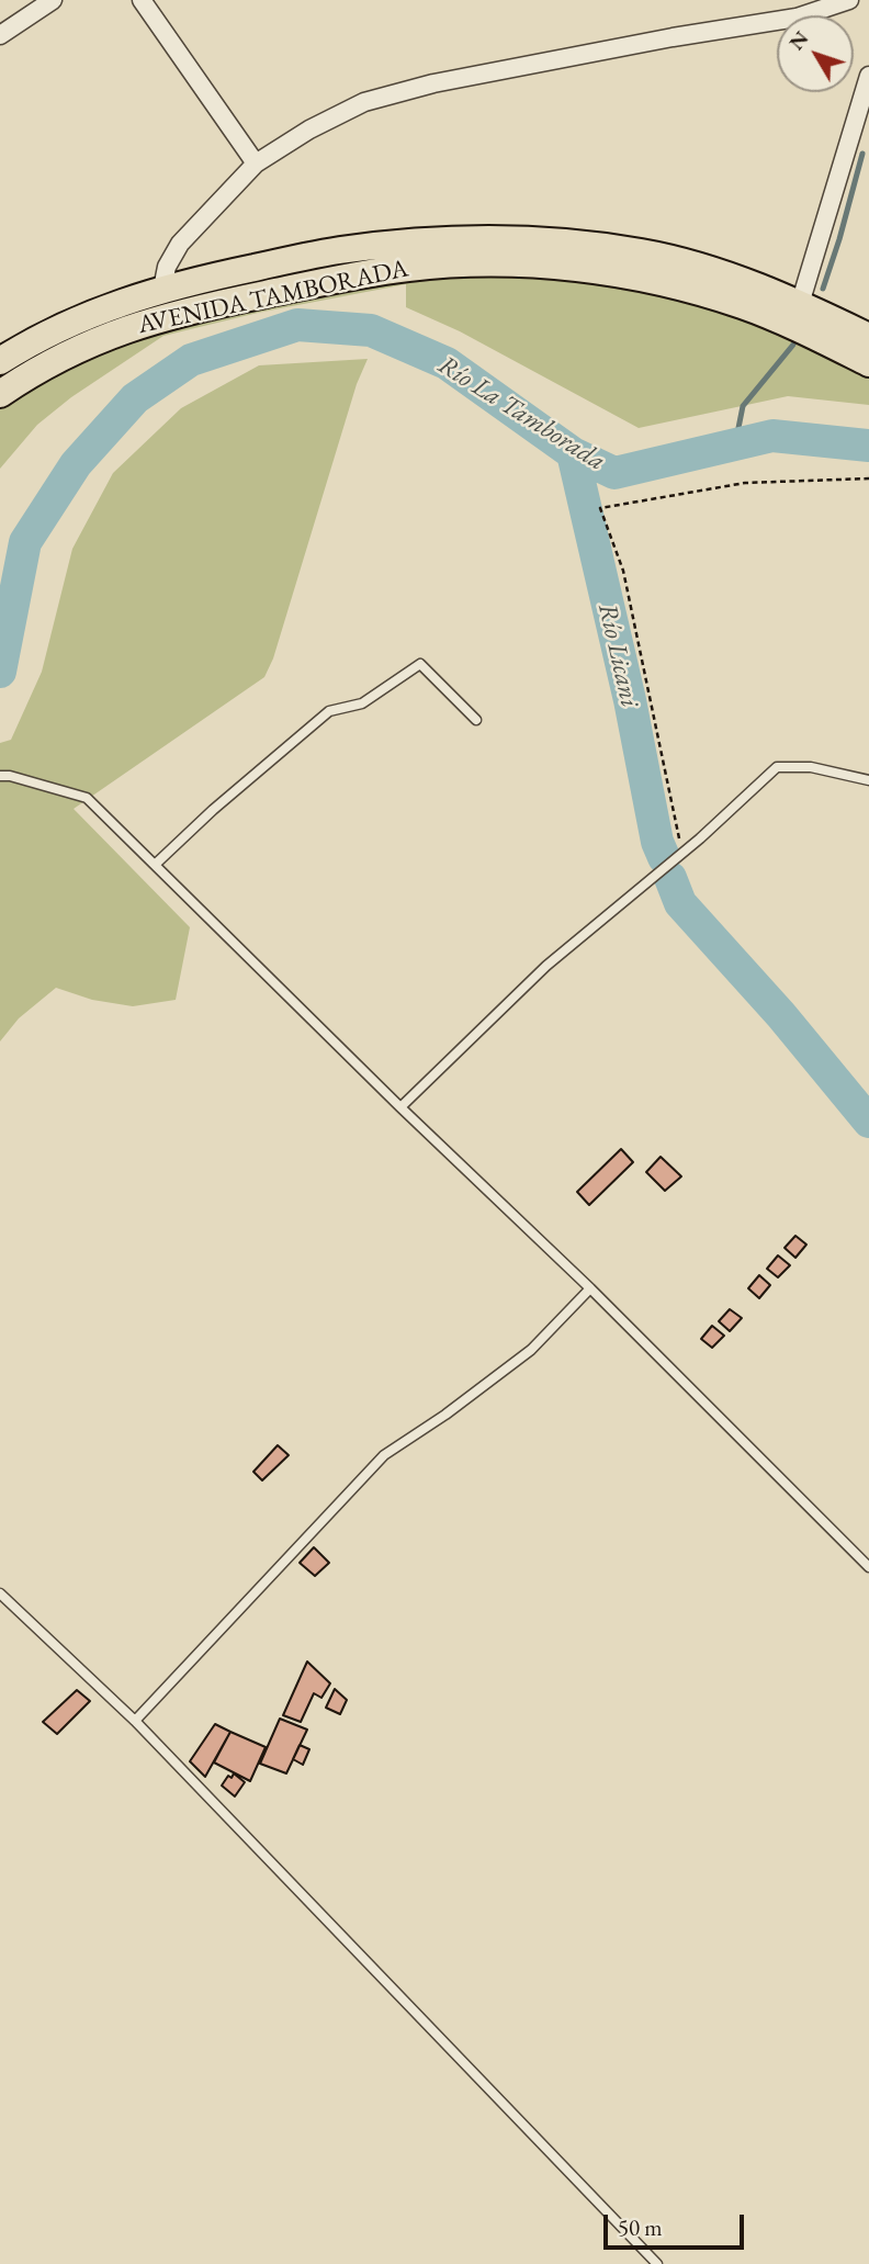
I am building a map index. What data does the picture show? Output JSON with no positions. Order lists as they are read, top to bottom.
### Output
{
  "streets": {
    "main road": ["AVENIDA TAMBORADA"]
  },
  "water": ["Río La Tamborada", "Río Licani"],
  "scale_bar": "50 m",
  "north": "top left"
}
